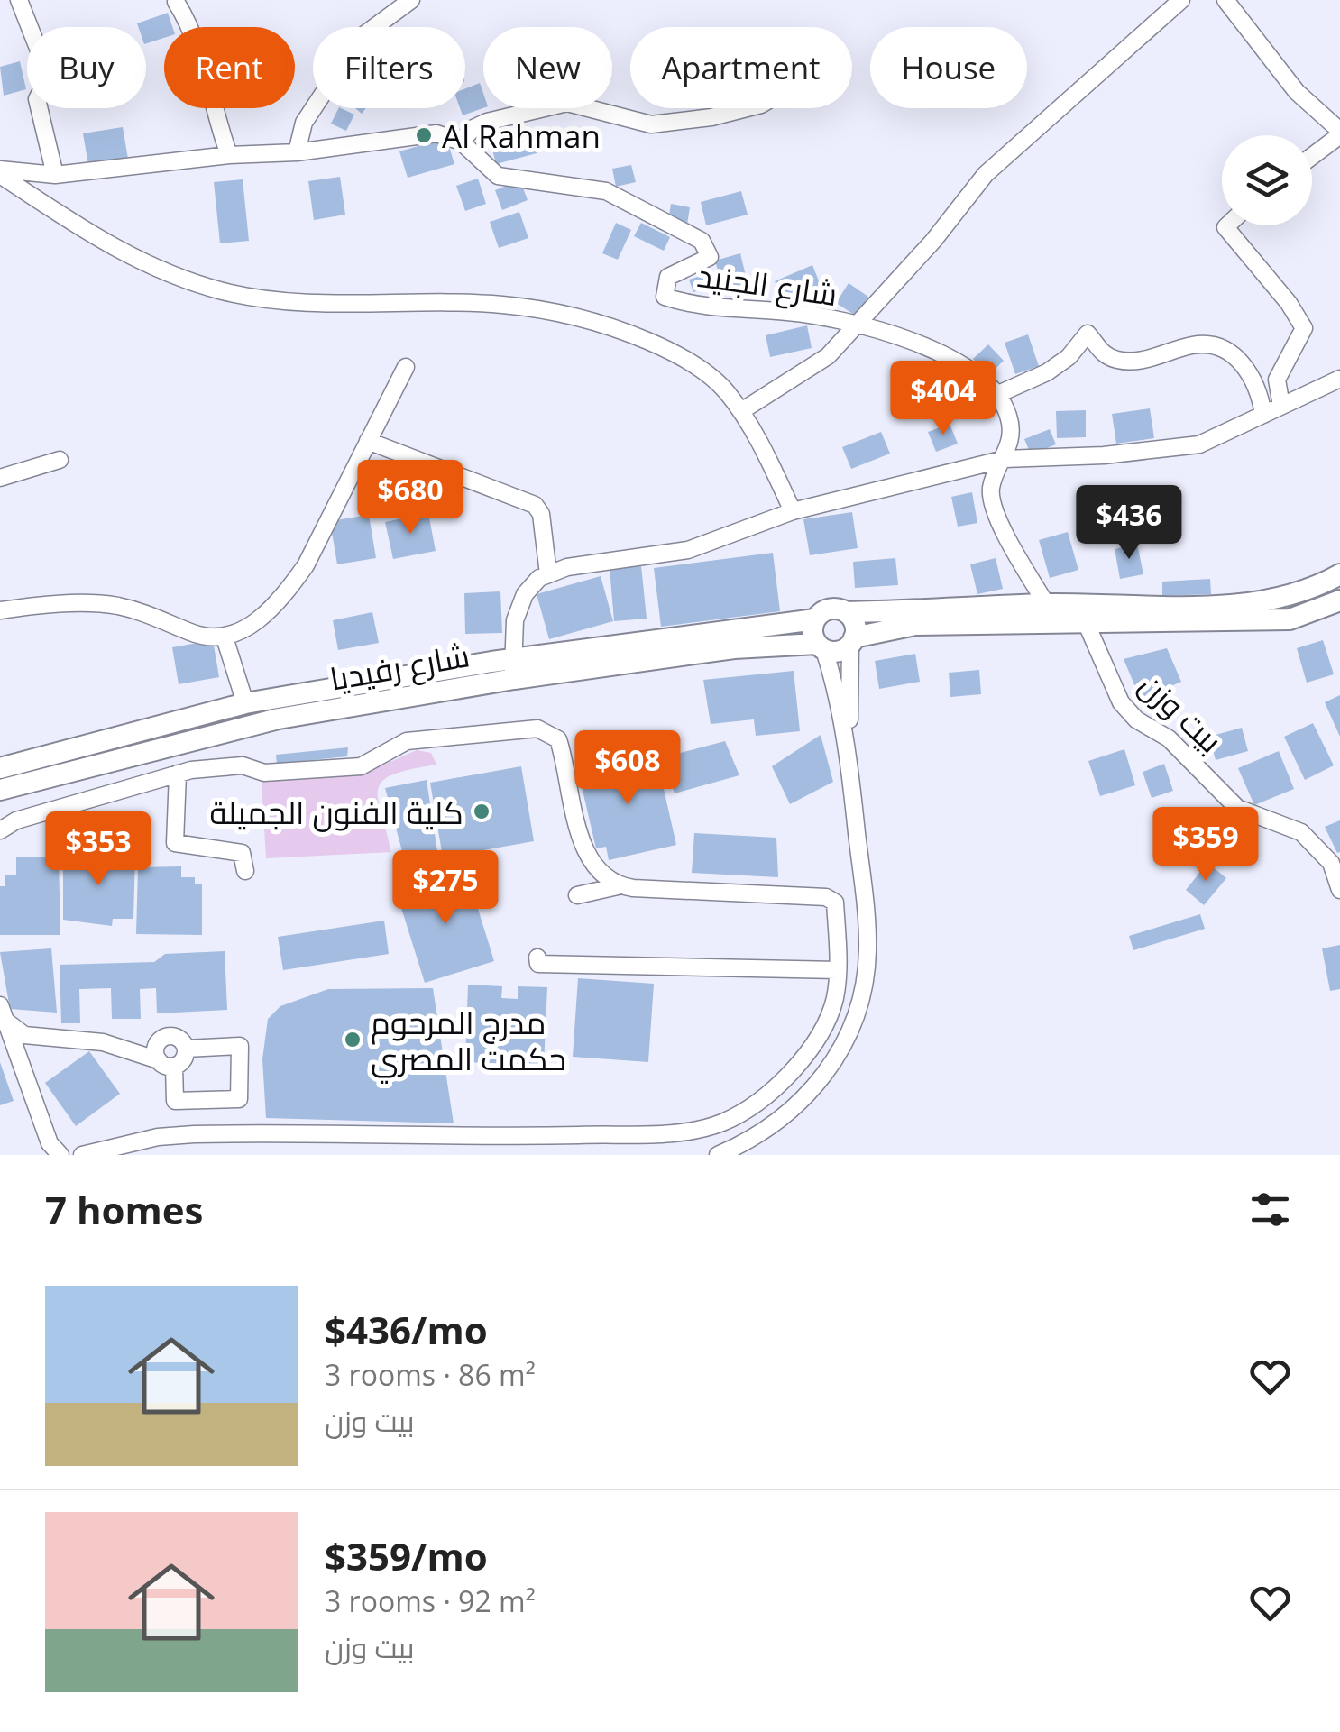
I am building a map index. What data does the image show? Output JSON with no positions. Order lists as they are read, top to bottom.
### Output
{
  "streets": {
    "main road": ["شارع رفيديا"],
    "street": ["شارع الجنيد", "بيت وزن"]
  },
  "places": ["Al Rahman", "كلية الفنون الجميلة", "مدرج المرحوم حكمت المصري"],
  "page": {
    "chip": [
      "Buy",
      "Rent",
      "Filters",
      "New",
      "Apartment",
      "House"
    ],
    "price": [
      "$404",
      "$680",
      "$436",
      "$608",
      "$359",
      "$353",
      "$275"
    ],
    "heading": "7 homes",
    "list": [
      {
        "name": "$436/mo",
        "note": "3 rooms · 86 m² · بيت وزن"
      },
      {
        "name": "$359/mo",
        "note": "3 rooms · 92 m² · بيت وزن"
      }
    ]
  }
}
